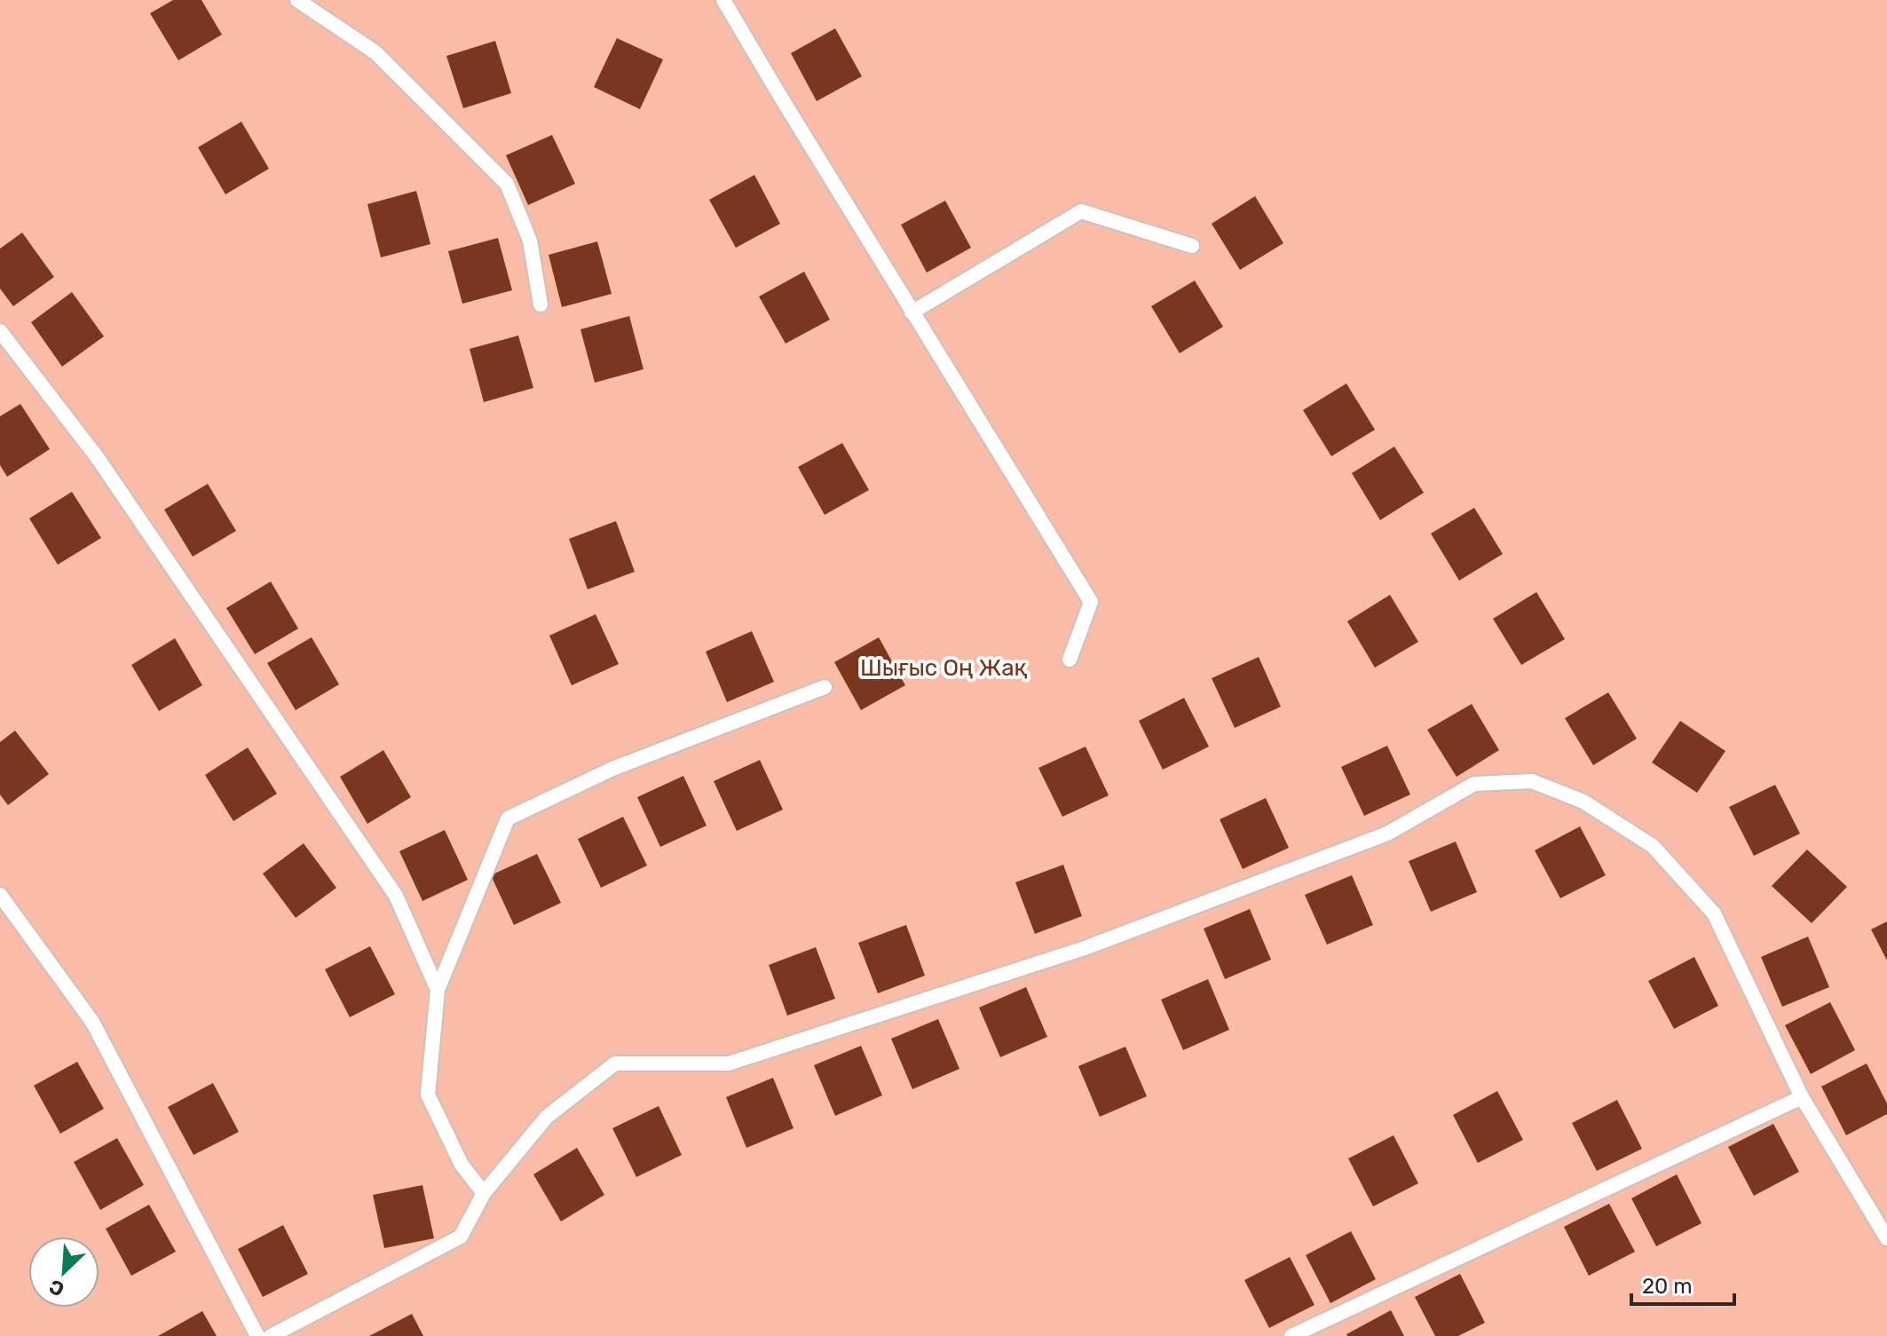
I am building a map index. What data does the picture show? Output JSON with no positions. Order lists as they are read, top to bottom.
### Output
{
  "parks": ["Шығыс Оң Жақ"],
  "scale_bar": "20 m",
  "north": "bottom left"
}
